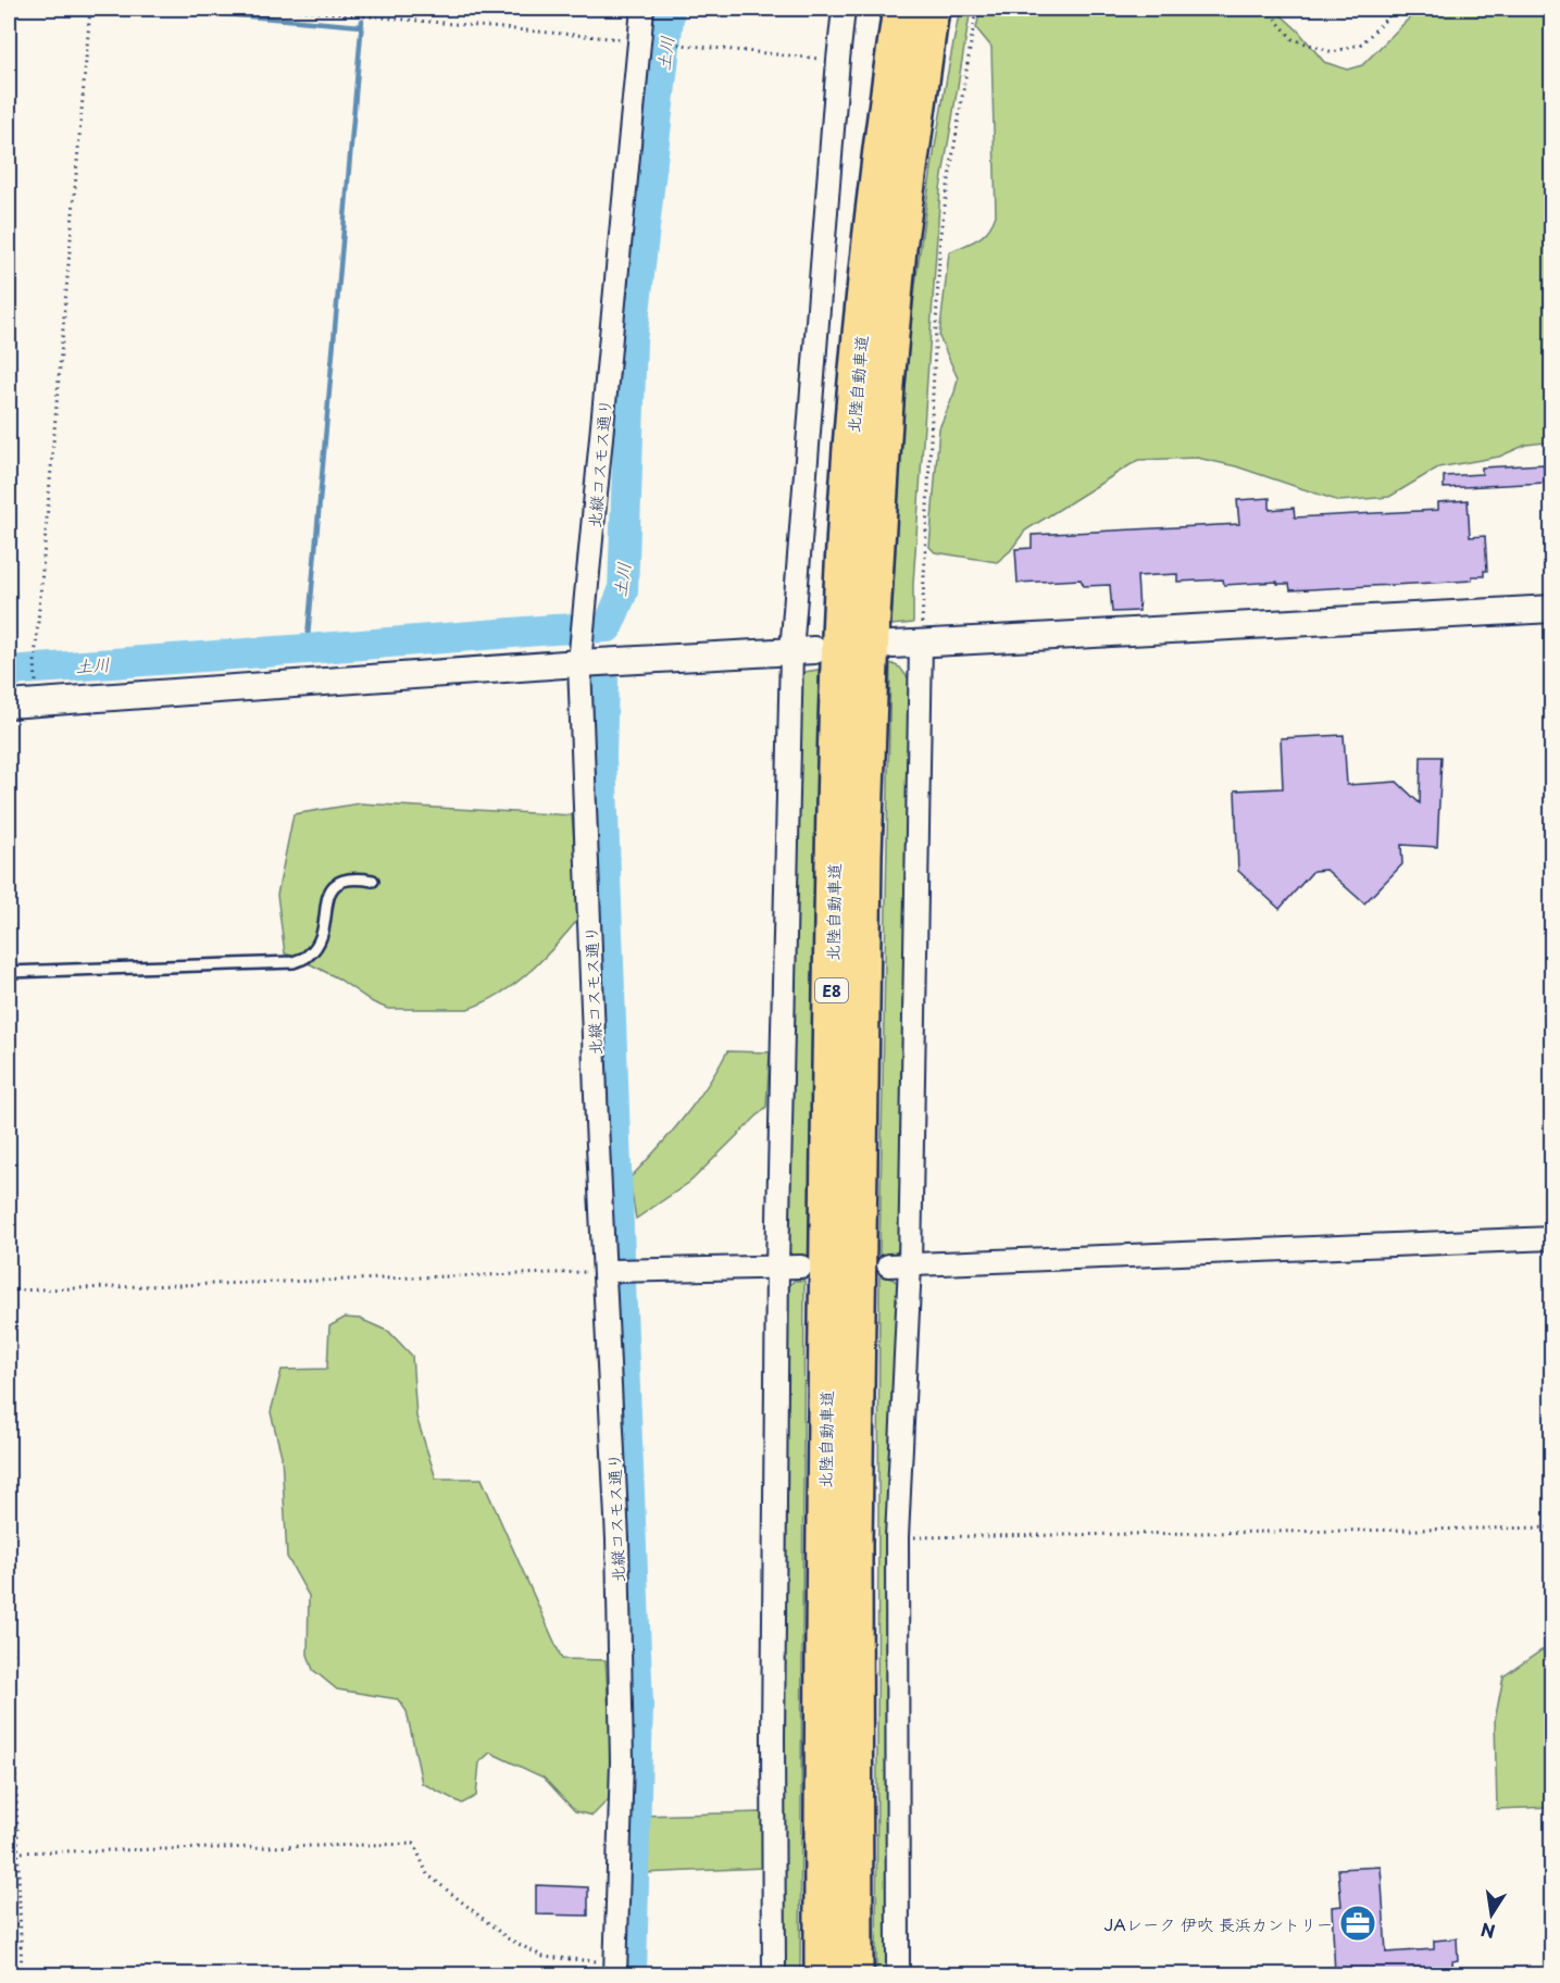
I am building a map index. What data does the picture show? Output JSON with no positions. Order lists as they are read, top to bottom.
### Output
{
  "streets": {
    "highway": ["北陸自動車道", "E8"],
    "street": ["北縦コスモス通り"]
  },
  "water": ["土川"],
  "places": {
    "office": ["JAレーク 伊吹 長浜カントリー"]
  },
  "north": "bottom"
}
